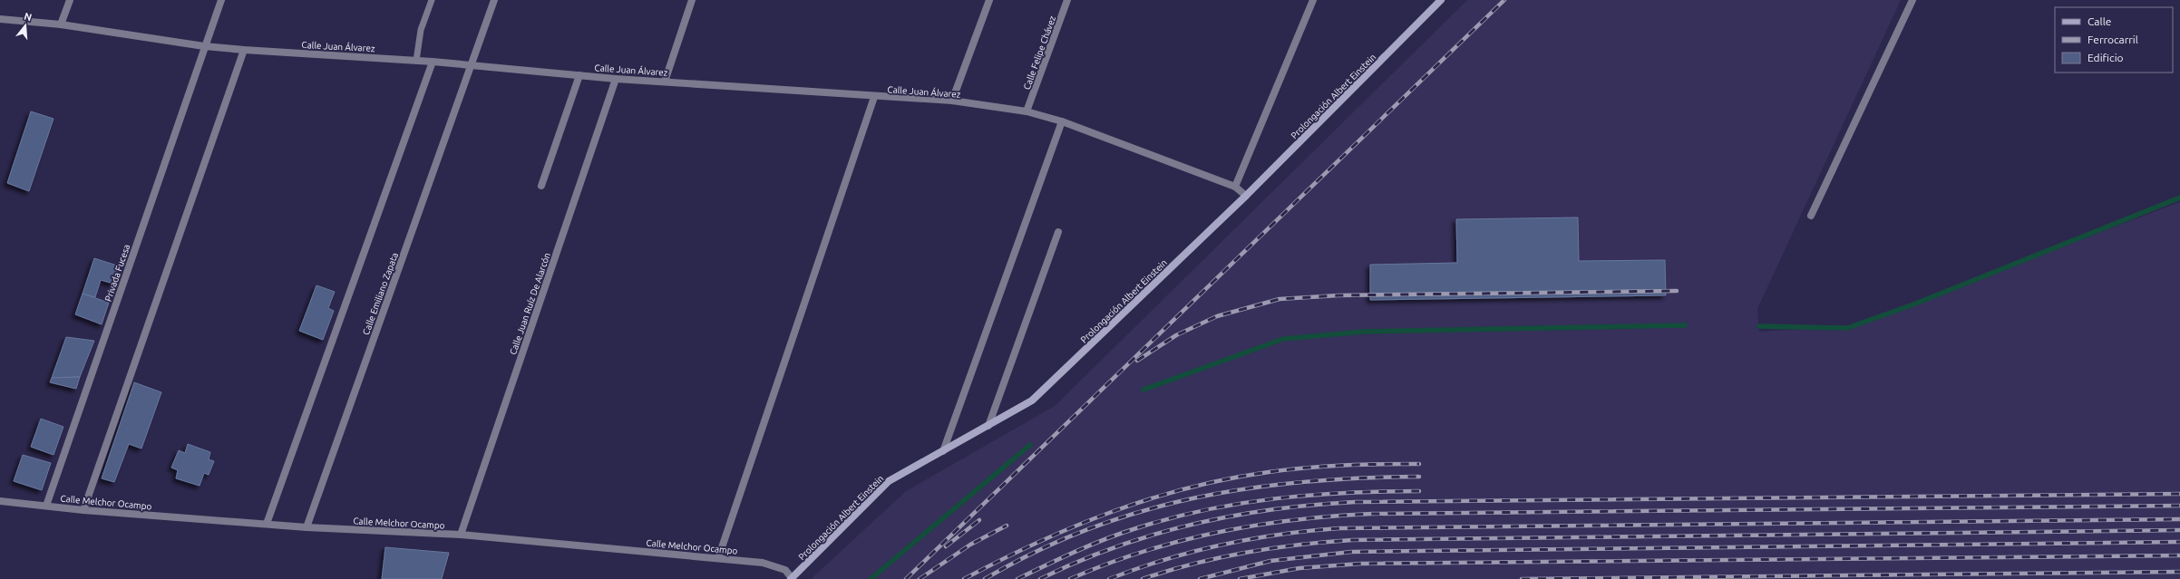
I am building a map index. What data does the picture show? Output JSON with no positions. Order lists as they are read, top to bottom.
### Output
{
  "streets": {
    "main road": ["Prolongación Albert Einstein"],
    "street": [
      "Calle Juan Álvarez",
      "Calle Felipe Chávez",
      "Privada Fucesa",
      "Calle Emiliano Zapata",
      "Calle Juan Ruíz De Alarcón",
      "Calle Melchor Ocampo"
    ]
  },
  "crossings": [
    ["Calle Juan Álvarez", "Calle Felipe Chávez"],
    ["Calle Juan Álvarez", "Prolongación Albert Einstein"],
    ["Calle Juan Álvarez", "Privada Fucesa"],
    ["Calle Juan Álvarez", "Calle Emiliano Zapata"],
    ["Calle Juan Álvarez", "Calle Juan Ruíz De Alarcón"],
    ["Prolongación Albert Einstein", "Calle Melchor Ocampo"],
    ["Privada Fucesa", "Calle Melchor Ocampo"],
    ["Calle Emiliano Zapata", "Calle Melchor Ocampo"],
    ["Calle Juan Ruíz De Alarcón", "Calle Melchor Ocampo"]
  ],
  "legend": ["Calle", "Ferrocarril", "Edificio"],
  "north": "top"
}
